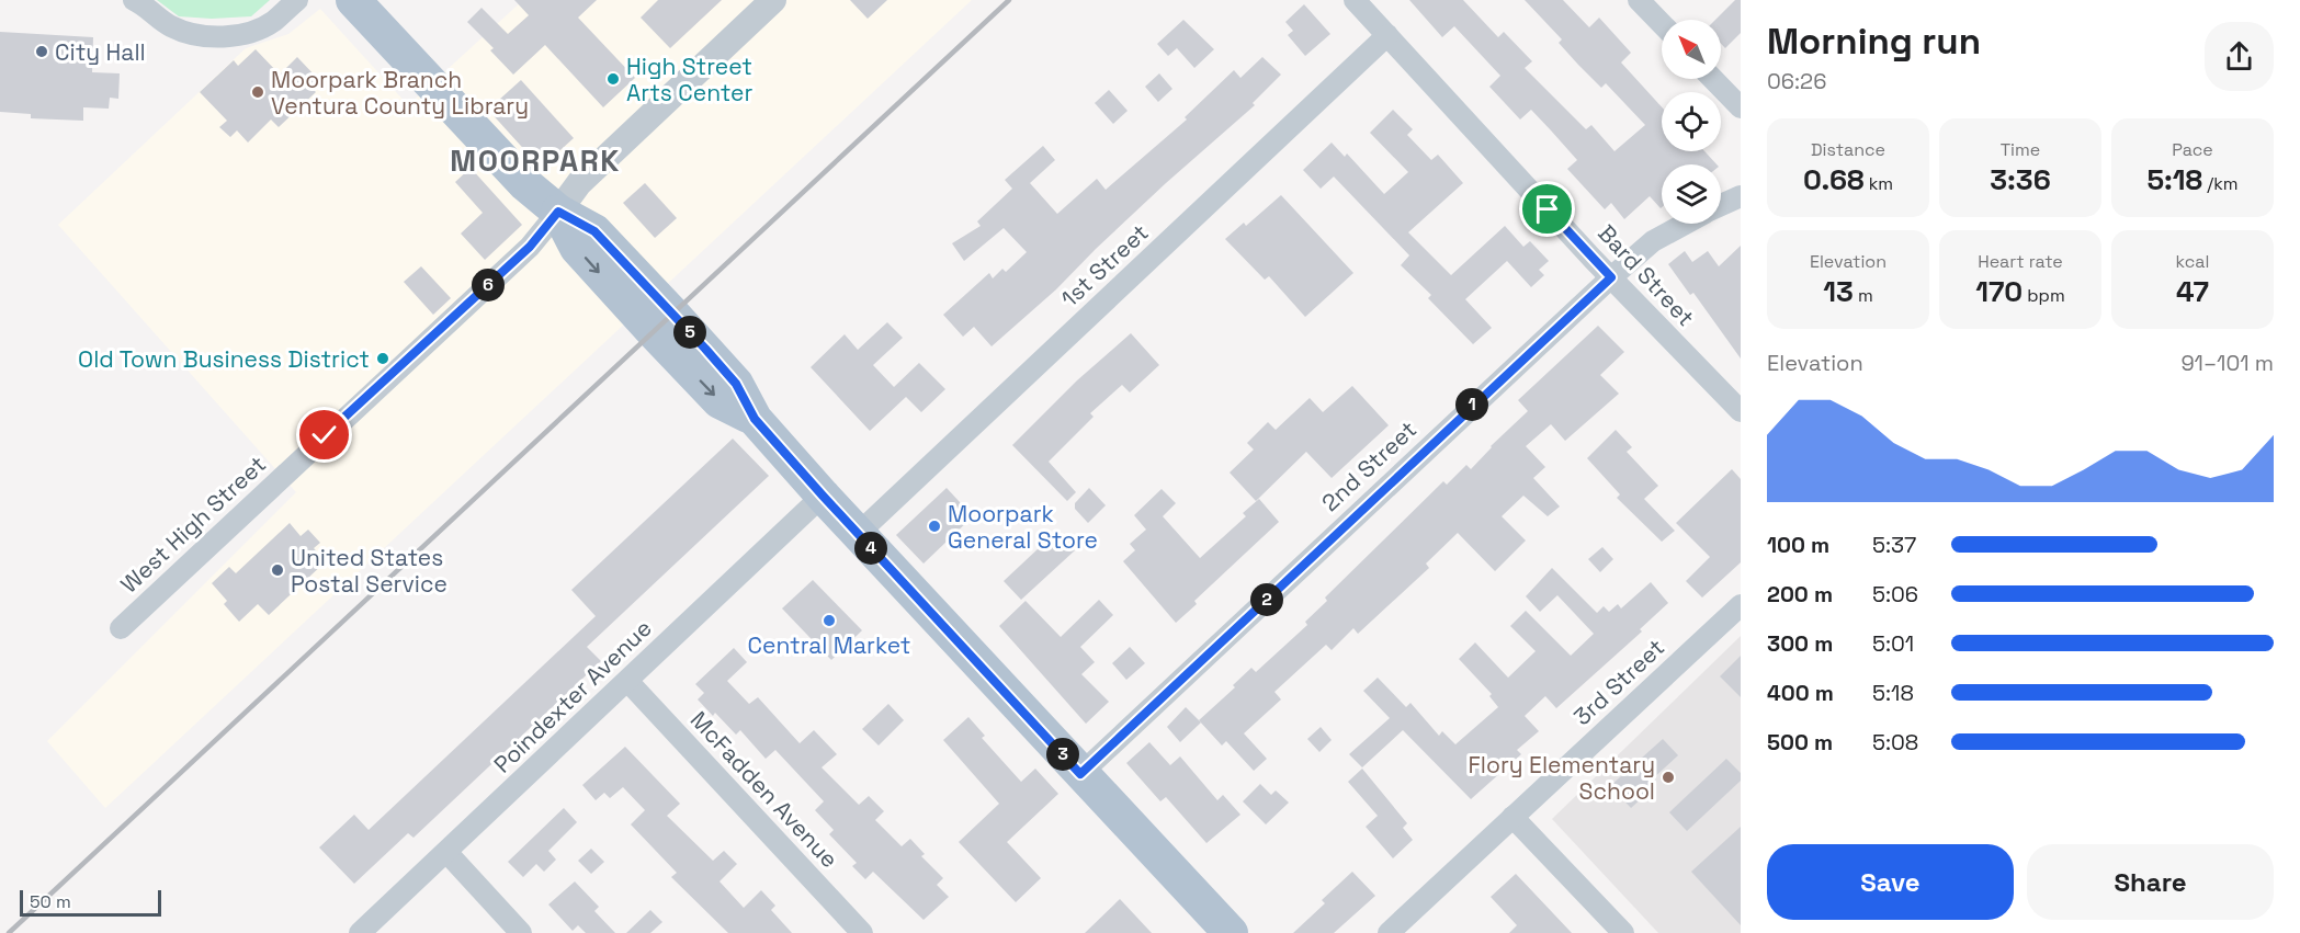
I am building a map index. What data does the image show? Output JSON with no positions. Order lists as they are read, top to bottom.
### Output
{
  "streets": {
    "street": [
      "1st Street",
      "Bard Street",
      "2nd Street",
      "West High Street",
      "3rd Street",
      "Poindexter Avenue",
      "McFadden Avenue"
    ]
  },
  "crossings": [
    ["1st Street", "Bard Street"],
    ["Bard Street", "2nd Street"],
    ["Poindexter Avenue", "McFadden Avenue"]
  ],
  "districts": ["MOORPARK"],
  "places": [
    "City Hall",
    "High Street Arts Center",
    "Moorpark Branch Ventura County Library",
    "Old Town Business District",
    "Moorpark General Store",
    "United States Postal Service",
    "Central Market",
    "Flory Elementary School"
  ],
  "scale_bar": "50 m",
  "north": "top left",
  "page": {
    "heading": ["Morning run", "06:26"],
    "stats": [
      ["Distance", "0.68 km"],
      ["Time", "3:36"],
      ["Pace", "5:18 /km"],
      ["Elevation", "13 m"],
      ["Heart rate", "170 bpm"],
      ["kcal", "47"]
    ],
    "pins": [
      "6",
      "5",
      "1",
      "4",
      "2",
      "3"
    ],
    "chart": ["Elevation", "91–101 m"],
    "list": [
      {
        "name": "100 m",
        "note": "5:37"
      },
      {
        "name": "200 m",
        "note": "5:06"
      },
      {
        "name": "300 m",
        "note": "5:01"
      },
      {
        "name": "400 m",
        "note": "5:18"
      },
      {
        "name": "500 m",
        "note": "5:08"
      }
    ],
    "buttons": ["Save", "Share"],
    "scale": "50 m"
  }
}
